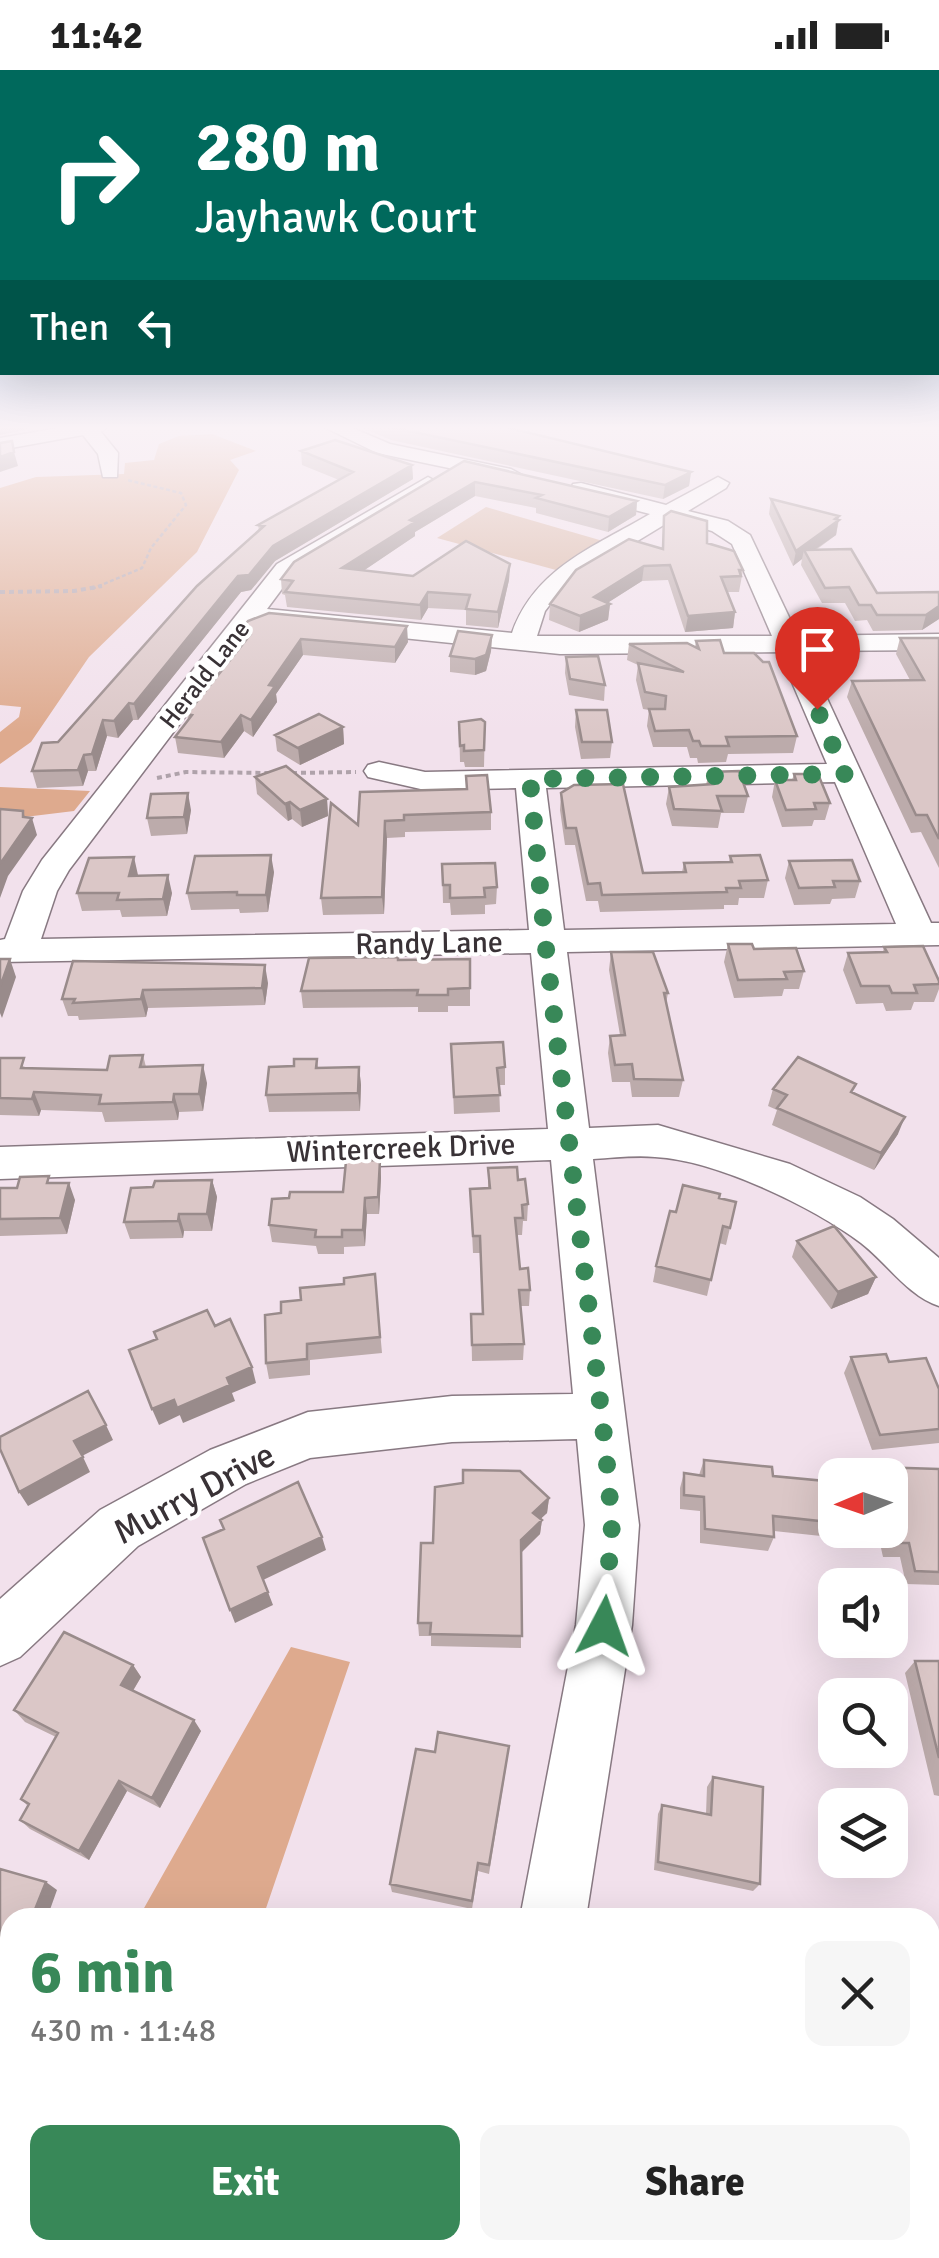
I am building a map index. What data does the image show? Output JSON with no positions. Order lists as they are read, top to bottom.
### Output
{
  "streets": {
    "street": [
      "Herald Lane",
      "Randy Lane",
      "Wintercreek Drive",
      "Murry Drive"
    ]
  },
  "crossings": [
    ["Herald Lane", "Randy Lane"]
  ],
  "north": "left",
  "page": {
    "status": "11:42",
    "turn": ["280 m", "Jayhawk Court"],
    "then": "Then",
    "heading": ["6 min", "430 m · 11:48"],
    "buttons": ["Exit", "Share"]
  }
}
